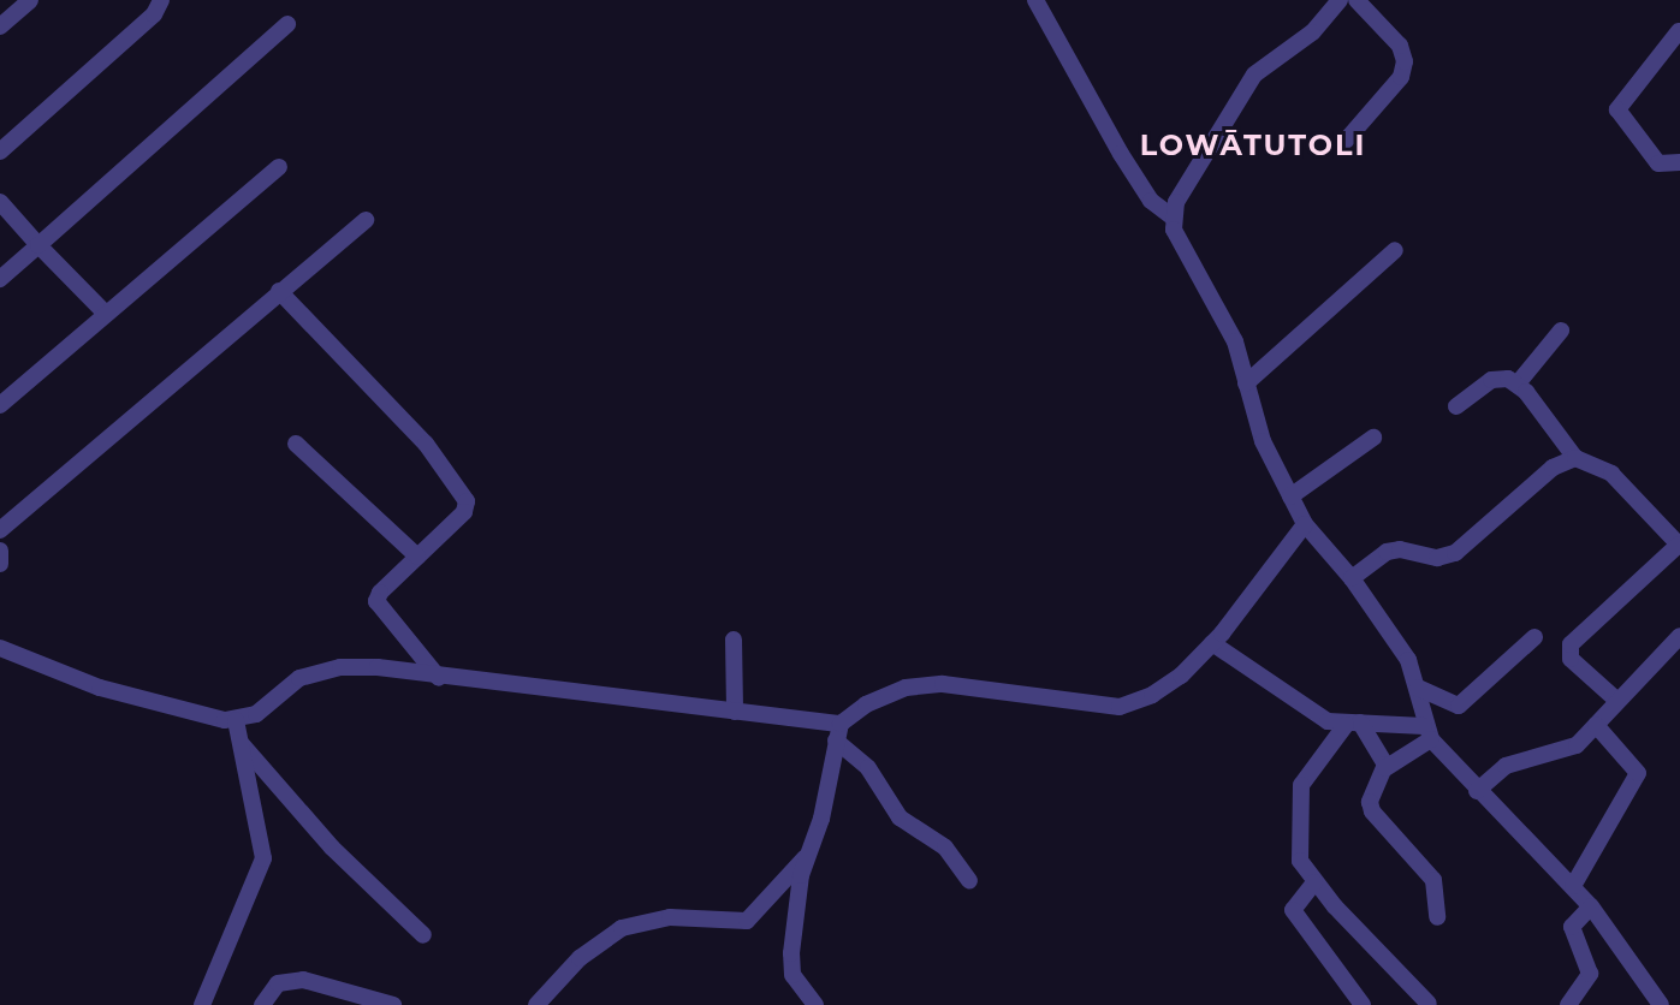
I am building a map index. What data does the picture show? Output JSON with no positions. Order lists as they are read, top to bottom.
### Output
{
  "districts": ["LOWĀTUTOLI"]
}
